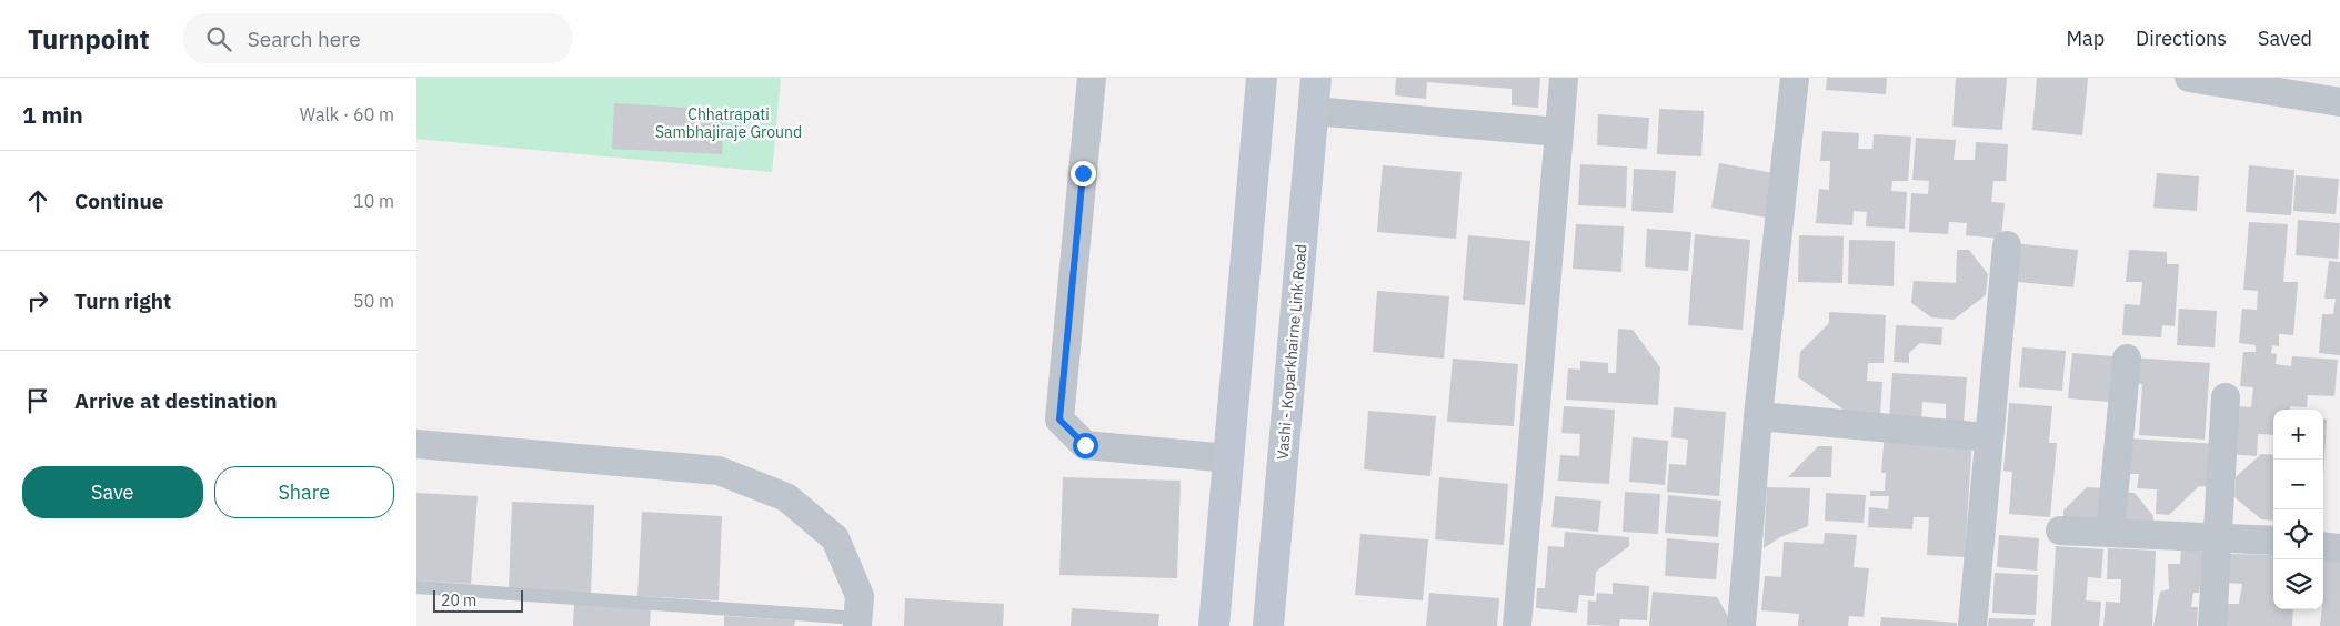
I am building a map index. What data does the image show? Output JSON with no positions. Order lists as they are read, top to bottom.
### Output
{
  "streets": {
    "main road": ["Vashi - Koparkhairne Link Road"]
  },
  "parks": ["Chhatrapati Sambhajiraje Ground"],
  "scale_bar": "20 m",
  "page": {
    "header": "Turnpoint",
    "search": "Search here",
    "nav": ["Map", "Directions", "Saved"],
    "heading": ["1 min", "Walk · 60 m"],
    "list": [
      ["Continue", "10 m"],
      ["Turn right", "50 m"],
      "Arrive at destination"
    ],
    "map_buttons": ["+", "−"],
    "buttons": ["Save", "Share"],
    "scale": "20 m"
  }
}
